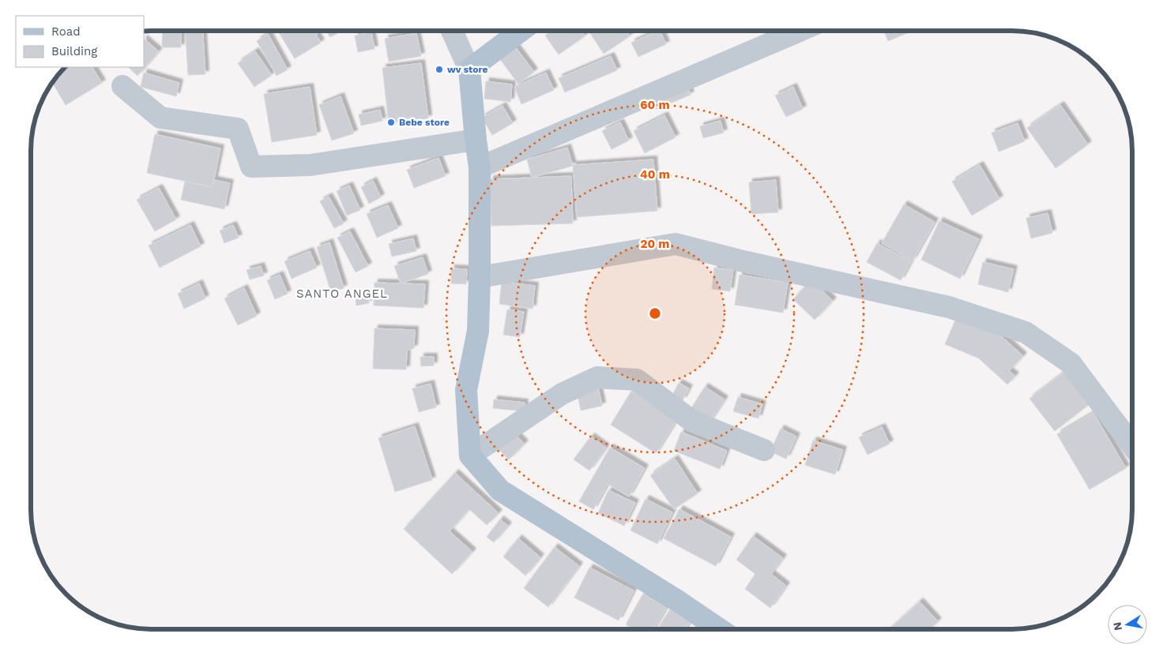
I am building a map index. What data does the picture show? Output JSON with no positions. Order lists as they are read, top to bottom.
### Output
{
  "districts": ["SANTO ANGEL"],
  "places": ["wv store", "Bebe store"],
  "legend": ["Road", "Building"],
  "north": "left",
  "rings": ["60 m", "40 m", "20 m"]
}
